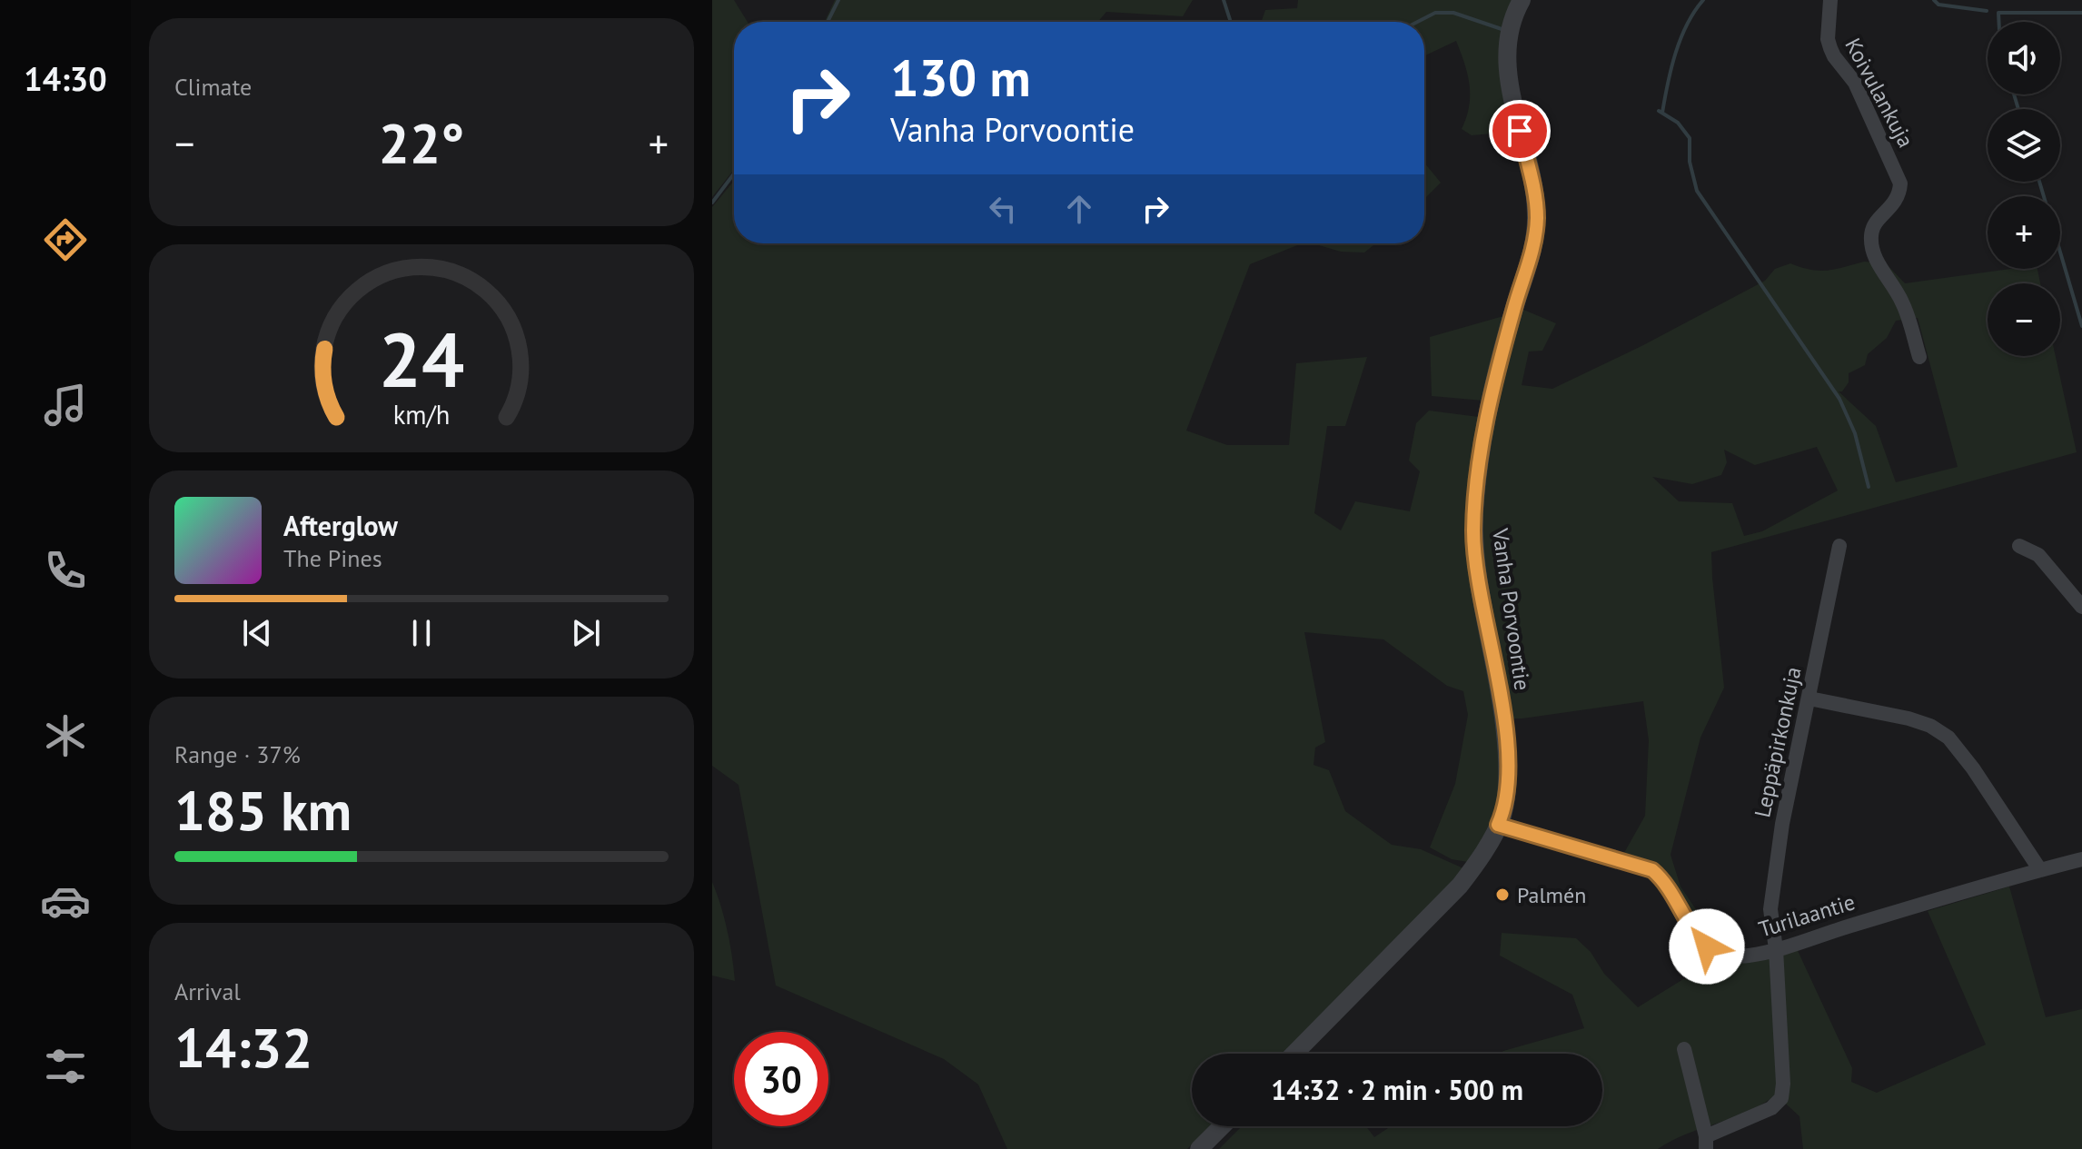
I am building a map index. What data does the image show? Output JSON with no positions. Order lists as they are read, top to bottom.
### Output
{
  "streets": {
    "street": [
      "Koivulankuja",
      "Vanha Porvoontie",
      "Leppäpirkonkuja",
      "Turilaantie"
    ]
  },
  "crossings": [
    ["Vanha Porvoontie", "Turilaantie"],
    ["Leppäpirkonkuja", "Turilaantie"]
  ],
  "places": ["Palmén"],
  "page": {
    "tabs": "14:30",
    "tile": [
      "Climate",
      ["Range · 37%", "185 km"],
      ["Arrival", "14:32"]
    ],
    "map_buttons": ["+", "−"],
    "turn": ["130 m", "Vanha Porvoontie"],
    "heat": ["−", "22°", "+"],
    "song": ["Afterglow", "The Pines"],
    "limit": "30",
    "trip": "14:32 · 2 min · 500 m",
    "gauge": ["24", "km/h"]
  }
}
